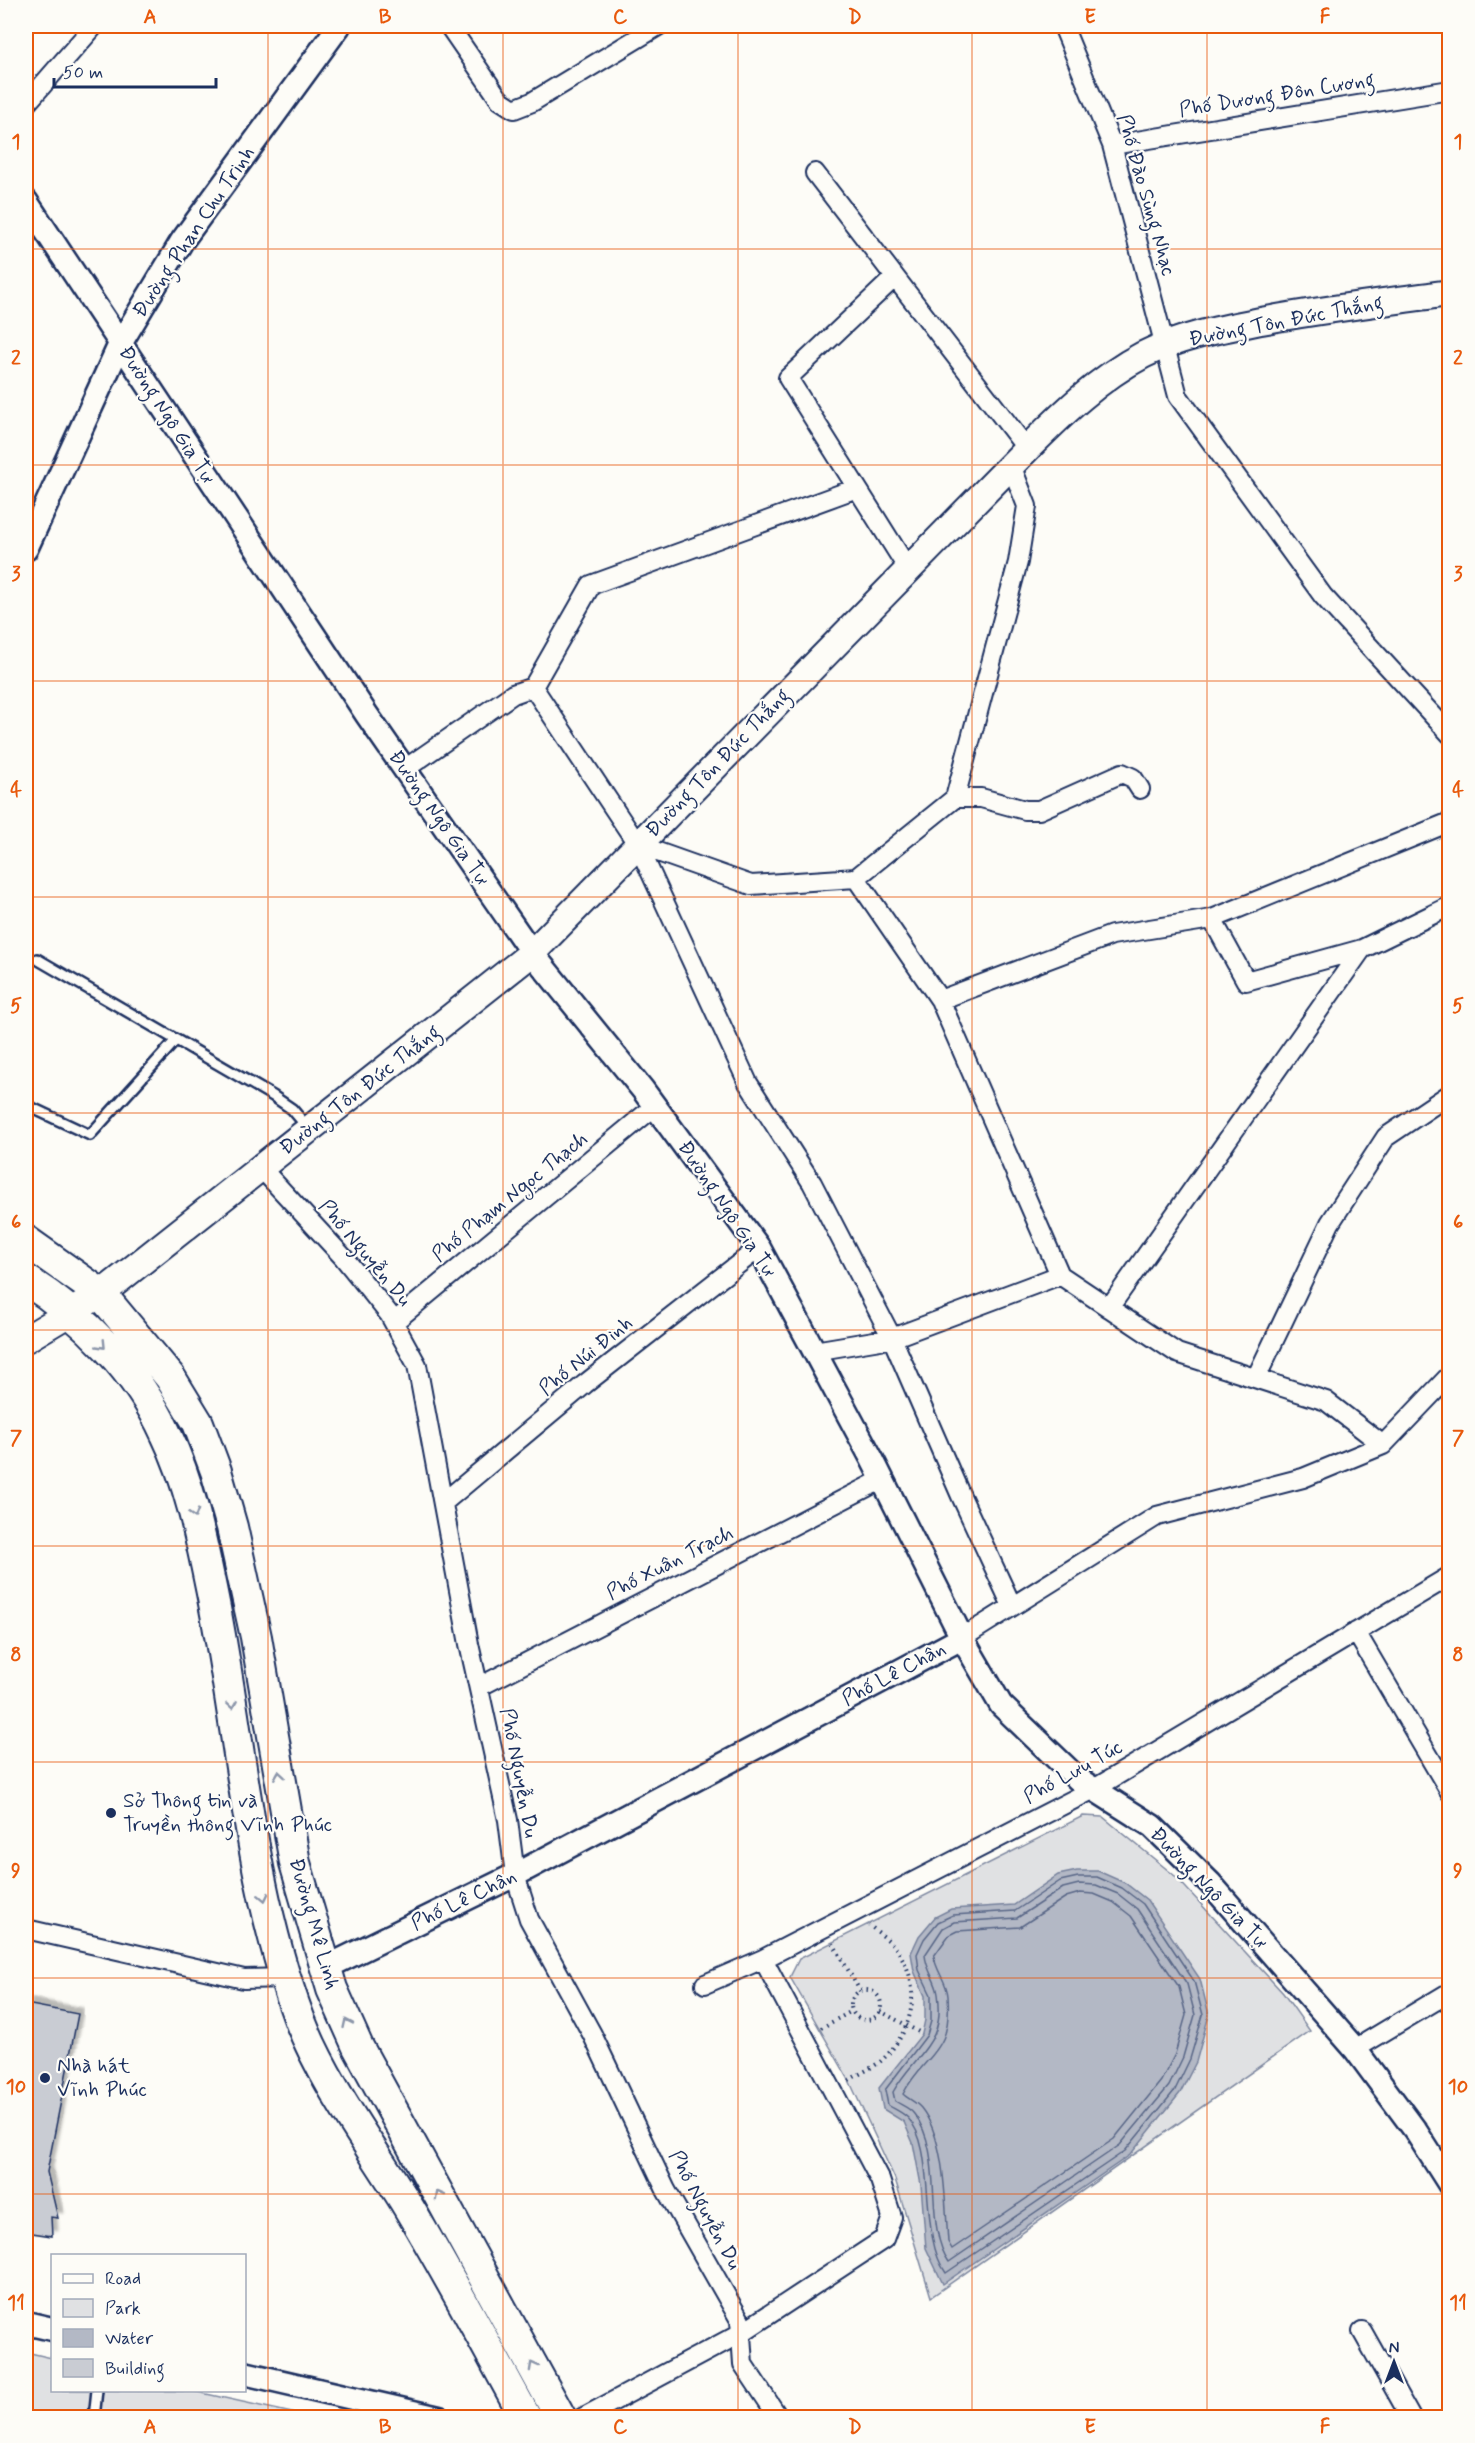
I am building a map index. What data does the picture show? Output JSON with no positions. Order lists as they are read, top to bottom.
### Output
{
  "streets": {
    "main road": ["Đường Tôn Đức Thắng", "Đường Mê Linh"],
    "street": [
      "Phố Dương Đôn Cương",
      "Phố Đào Sùng Nhạc",
      "Đường Phan Chu Trinh",
      "Đường Ngô Gia Tự",
      "Phố Phạm Ngọc Thạch",
      "Phố Nguyễn Du",
      "Phố Núi Đinh",
      "Phố Xuân Trạch",
      "Phố Lê Chân",
      "Phố Lưu Túc"
    ]
  },
  "crossings": [
    ["Phố Dương Đôn Cương", "Phố Đào Sùng Nhạc"],
    ["Phố Đào Sùng Nhạc", "Đường Tôn Đức Thắng"],
    ["Đường Phan Chu Trinh", "Đường Ngô Gia Tự"],
    ["Đường Tôn Đức Thắng", "Đường Ngô Gia Tự"],
    ["Đường Tôn Đức Thắng", "Phố Nguyễn Du"],
    ["Đường Tôn Đức Thắng", "Đường Mê Linh"],
    ["Đường Ngô Gia Tự", "Phố Phạm Ngọc Thạch"],
    ["Đường Ngô Gia Tự", "Phố Núi Đinh"],
    ["Đường Ngô Gia Tự", "Phố Xuân Trạch"],
    ["Đường Ngô Gia Tự", "Phố Lê Chân"],
    ["Đường Ngô Gia Tự", "Phố Lưu Túc"],
    ["Phố Phạm Ngọc Thạch", "Phố Nguyễn Du"],
    ["Phố Nguyễn Du", "Phố Núi Đinh"],
    ["Phố Nguyễn Du", "Phố Xuân Trạch"],
    ["Phố Nguyễn Du", "Phố Lê Chân"],
    ["Phố Lê Chân", "Đường Mê Linh"]
  ],
  "places": ["Sở Thông tin và Truyền thông Vĩnh Phúc", "Nhà hát Vĩnh Phúc"],
  "legend": [
    "Road",
    "Park",
    "Water",
    "Building"
  ],
  "scale_bar": "50 m",
  "north": "top",
  "grid": {
    "columns": [
      "A",
      "B",
      "C",
      "D",
      "E",
      "F"
    ],
    "rows": [
      "1",
      "2",
      "3",
      "4",
      "5",
      "6",
      "7",
      "8",
      "9",
      "10",
      "11"
    ]
  }
}
